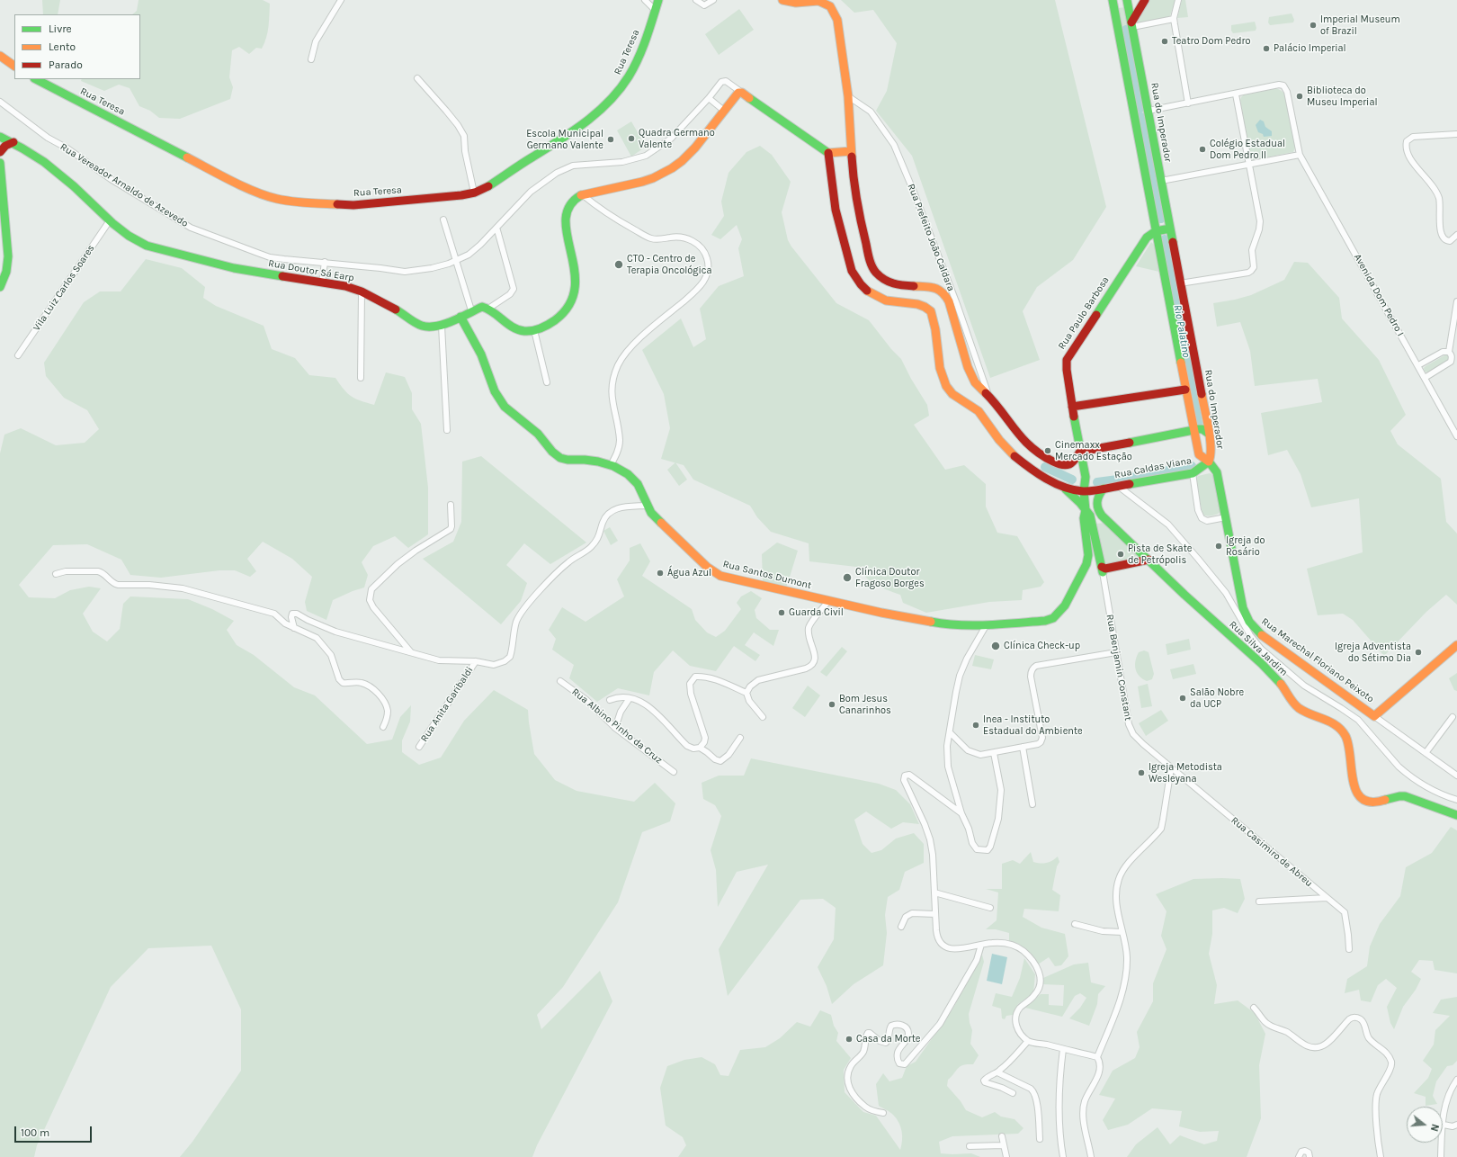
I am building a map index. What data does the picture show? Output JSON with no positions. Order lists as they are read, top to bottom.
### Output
{
  "streets": {
    "main road": [
      "Rua Teresa",
      "Rua do Imperador",
      "Rua Doutor Sá Earp",
      "Rua Paulo Barbosa",
      "Rua Caldas Viana",
      "Rua Santos Dumont",
      "Rua Silva Jardim",
      "Rua Marechal Floriano Peixoto"
    ],
    "street": [
      "Rua Vereador Arnaldo de Azevedo",
      "Rua Prefeito João Caldara",
      "Vila Luiz Carlos Soares",
      "Avenida Dom Pedro I",
      "Rua Benjamin Constant",
      "Rua Anita Garibaldi",
      "Rua Albino Pinho da Cruz",
      "Rua Casimiro de Abreu"
    ]
  },
  "crossings": [
    ["Rua do Imperador", "Rua Paulo Barbosa"],
    ["Rua do Imperador", "Rua Caldas Viana"],
    ["Rua do Imperador", "Rua Marechal Floriano Peixoto"],
    ["Rua Doutor Sá Earp", "Vila Luiz Carlos Soares"],
    ["Rua Doutor Sá Earp", "Rua Santos Dumont"],
    ["Rua Paulo Barbosa", "Rua Caldas Viana"],
    ["Rua Paulo Barbosa", "Rua Santos Dumont"],
    ["Rua Caldas Viana", "Rua Marechal Floriano Peixoto"],
    ["Rua Benjamin Constant", "Rua Casimiro de Abreu"]
  ],
  "water": ["Rio Palatino"],
  "places": [
    "Imperial Museum of Brazil",
    "Teatro Dom Pedro",
    "Palácio Imperial",
    "Biblioteca do Museu Imperial",
    "Quadra Germano Valente",
    "Escola Municipal Germano Valente",
    "Colégio Estadual Dom Pedro II",
    "CTO - Centro de Terapia Oncológica",
    "Cinemaxx Mercado Estação",
    "Igreja do Rosário",
    "Pista de Skate de Petrópolis",
    "Água Azul",
    "Clínica Doutor Fragoso Borges",
    "Guarda Civil",
    "Clínica Check-up",
    "Igreja Adventista do Sétimo Dia",
    "Salão Nobre da UCP",
    "Bom Jesus Canarinhos",
    "Inea - Instituto Estadual do Ambiente",
    "Igreja Metodista Wesleyana",
    "Casa da Morte"
  ],
  "legend": ["Livre", "Lento", "Parado"],
  "scale_bar": "100 m",
  "north": "right"
}
